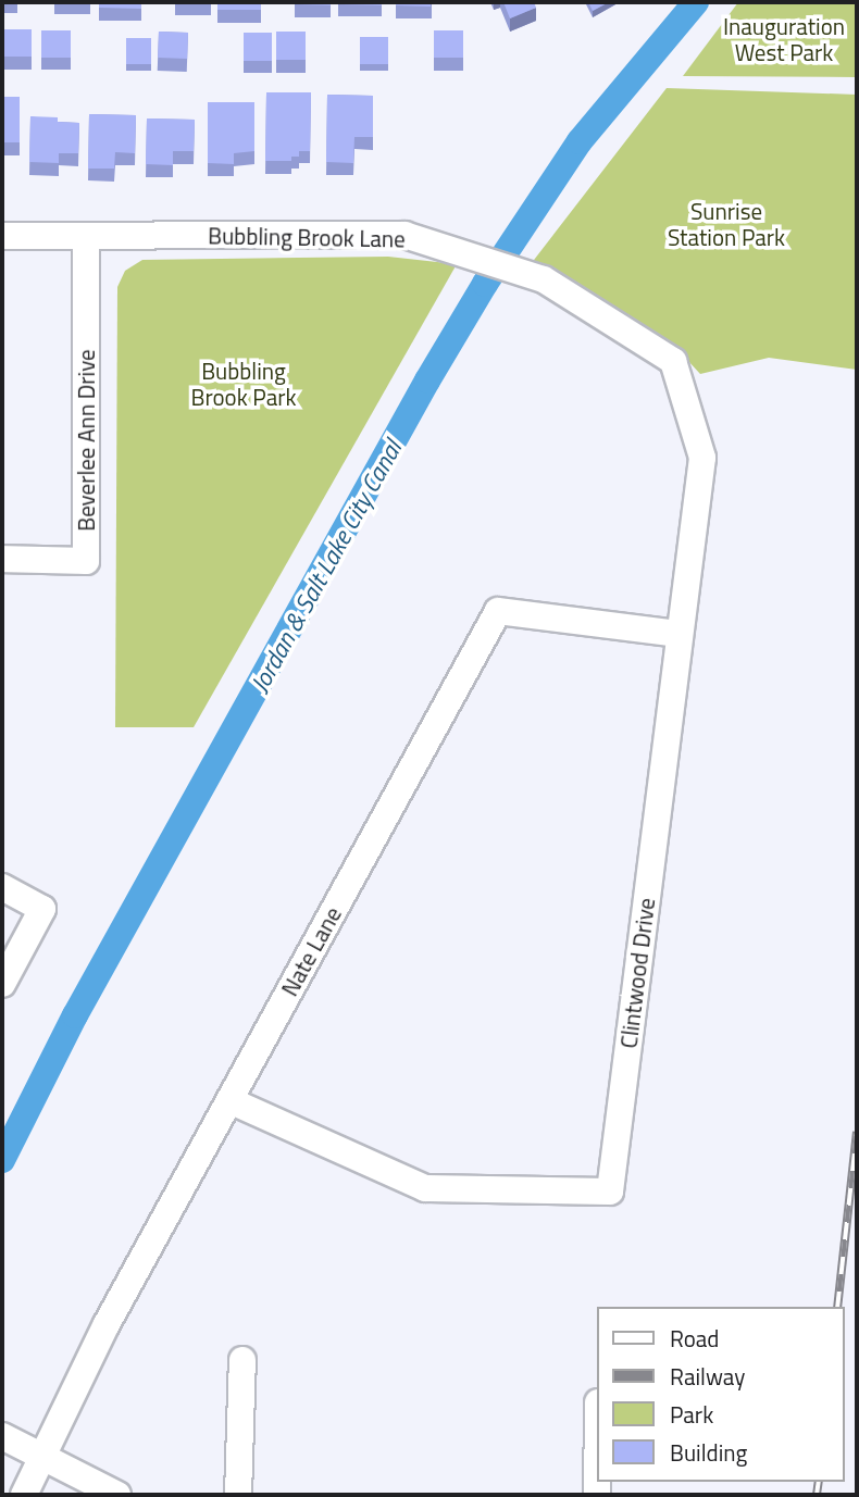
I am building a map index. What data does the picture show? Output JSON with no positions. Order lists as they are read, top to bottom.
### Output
{
  "streets": {
    "street": [
      "Bubbling Brook Lane",
      "Beverlee Ann Drive",
      "Nate Lane",
      "Clintwood Drive"
    ]
  },
  "crossings": [
    ["Bubbling Brook Lane", "Beverlee Ann Drive"],
    ["Bubbling Brook Lane", "Clintwood Drive"],
    ["Nate Lane", "Clintwood Drive"]
  ],
  "water": ["Jordan & Salt Lake City Canal"],
  "parks": ["Inauguration West Park", "Sunrise Station Park", "Bubbling Brook Park"],
  "legend": [
    "Road",
    "Railway",
    "Park",
    "Building"
  ]
}
